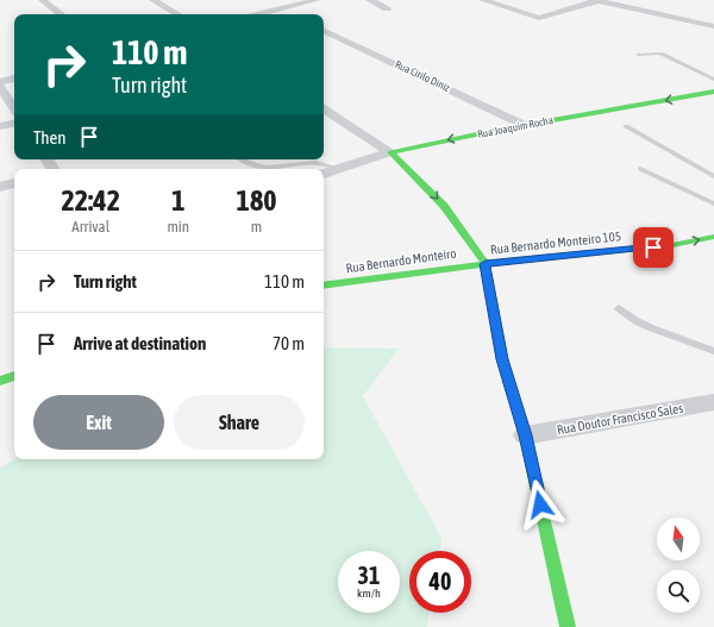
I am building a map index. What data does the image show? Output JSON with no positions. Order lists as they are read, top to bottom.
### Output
{
  "streets": {
    "main road": ["Rua Joaquim Rocha", "Rua Bernardo Monteiro 105", "Rua Bernardo Monteiro"],
    "street": ["Rua Cirilo Diniz", "Rua Doutor Francisco Sales"]
  },
  "crossings": [
    ["Rua Cirilo Diniz", "Rua Joaquim Rocha"],
    ["Rua Bernardo Monteiro 105", "Rua Bernardo Monteiro"]
  ],
  "one_way": ["Rua Joaquim Rocha", "Rua Bernardo Monteiro 105"],
  "north": "top",
  "page": {
    "turn": ["110 m", "Turn right"],
    "then": "Then",
    "eta": [
      "22:42",
      "Arrival",
      "1",
      "min",
      "180",
      "m"
    ],
    "list": [
      {
        "name": "Turn right",
        "value": "110 m"
      },
      {
        "name": "Arrive at destination",
        "value": "70 m"
      }
    ],
    "buttons": ["Exit", "Share"],
    "speed": "31 km/h",
    "limit": "40"
  }
}
